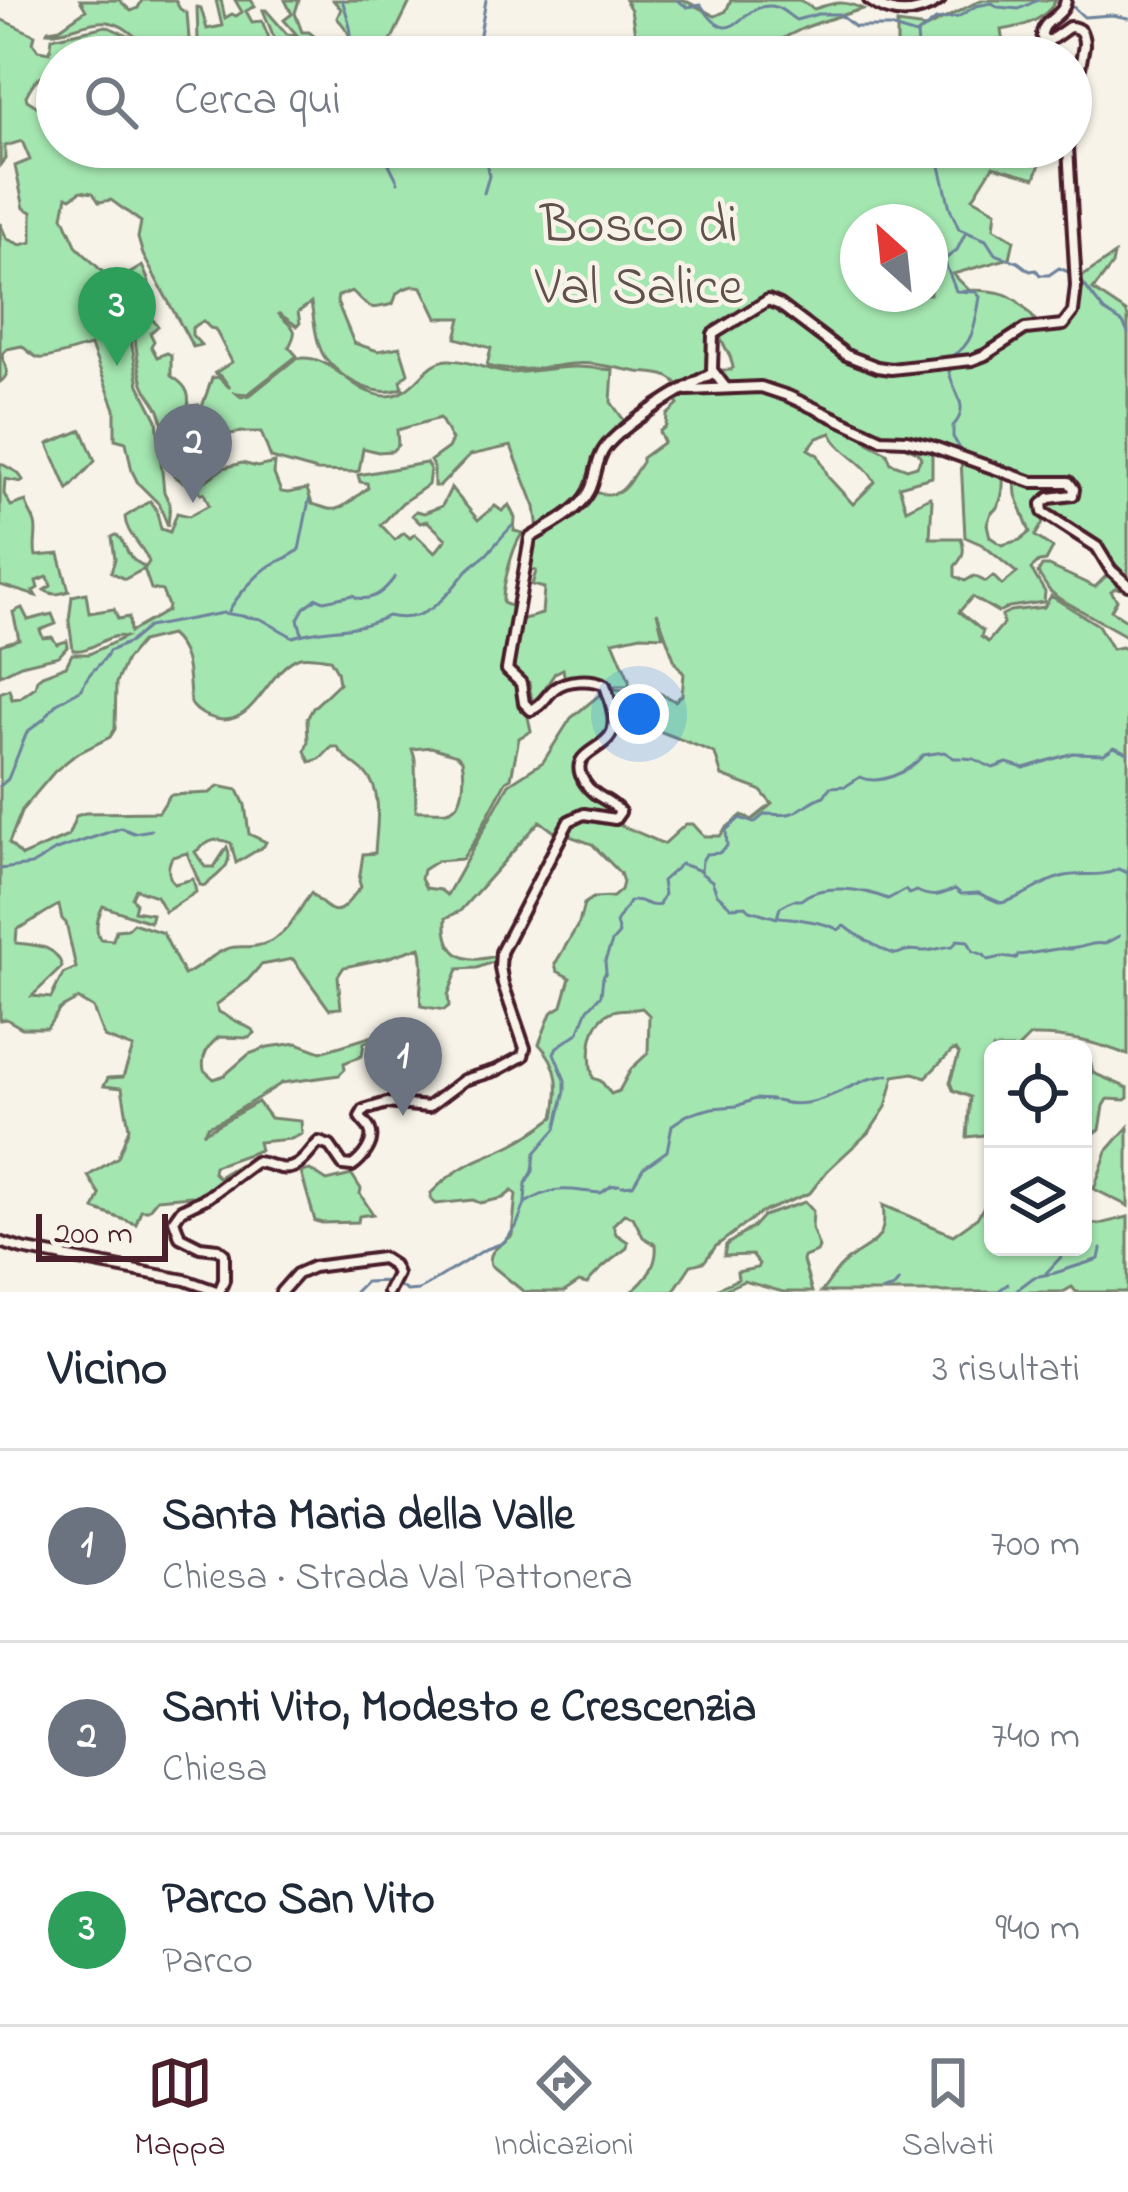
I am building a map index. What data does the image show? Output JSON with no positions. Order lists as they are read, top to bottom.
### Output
{
  "parks": ["Bosco di Val Salice"],
  "scale_bar": "200 m",
  "north": "top left",
  "page": {
    "search": "Cerca qui",
    "pins": ["3", "2", "1"],
    "scale": "200 m",
    "heading": ["Vicino", "3 risultati"],
    "list": [
      {
        "mark": "1",
        "name": "Santa Maria della Valle",
        "note": "Chiesa · Strada Val Pattonera",
        "value": "700 m"
      },
      {
        "mark": "2",
        "name": "Santi Vito, Modesto e Crescenzia",
        "note": "Chiesa",
        "value": "740 m"
      },
      {
        "mark": "3",
        "name": "Parco San Vito",
        "note": "Parco",
        "value": "940 m"
      }
    ],
    "nav": ["Mappa", "Indicazioni", "Salvati"]
  }
}
